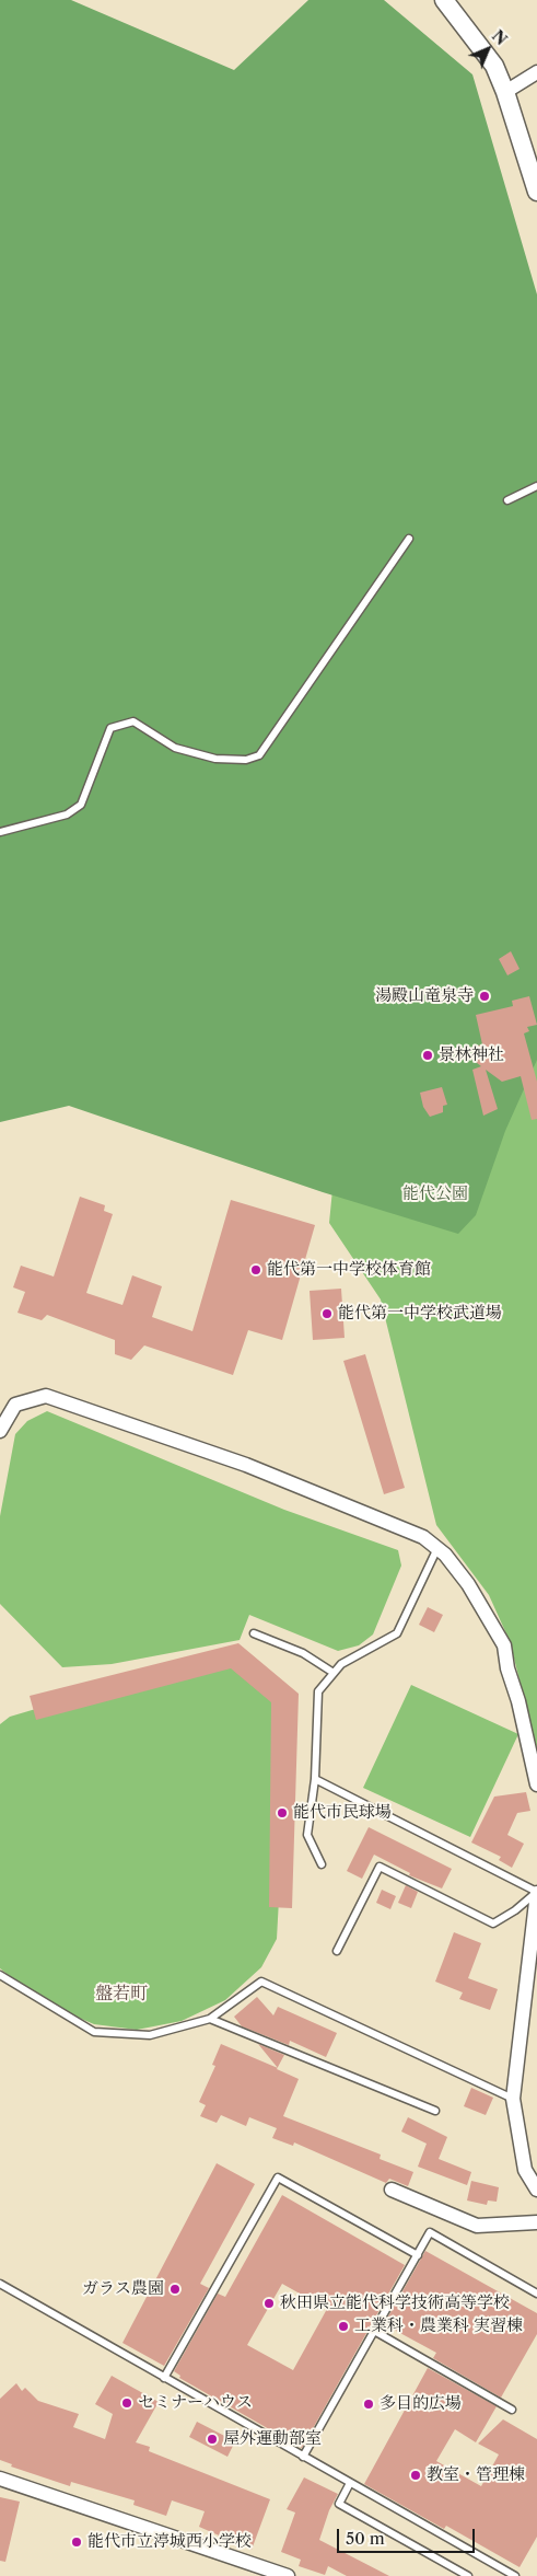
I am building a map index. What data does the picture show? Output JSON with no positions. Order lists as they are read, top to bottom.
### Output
{
  "districts": ["盤若町"],
  "parks": ["能代公園"],
  "places": [
    "湯殿山竜泉寺",
    "景林神社",
    "能代第一中学校体育館",
    "能代第一中学校武道場",
    "能代市民球場",
    "ガラス農園",
    "秋田県立能代科学技術高等学校",
    "工業科・農業科 実習棟",
    "セミナーハウス",
    "多目的広場",
    "屋外運動部室",
    "教室・管理棟",
    "能代市立渟城西小学校"
  ],
  "scale_bar": "50 m",
  "north": "top right"
}
